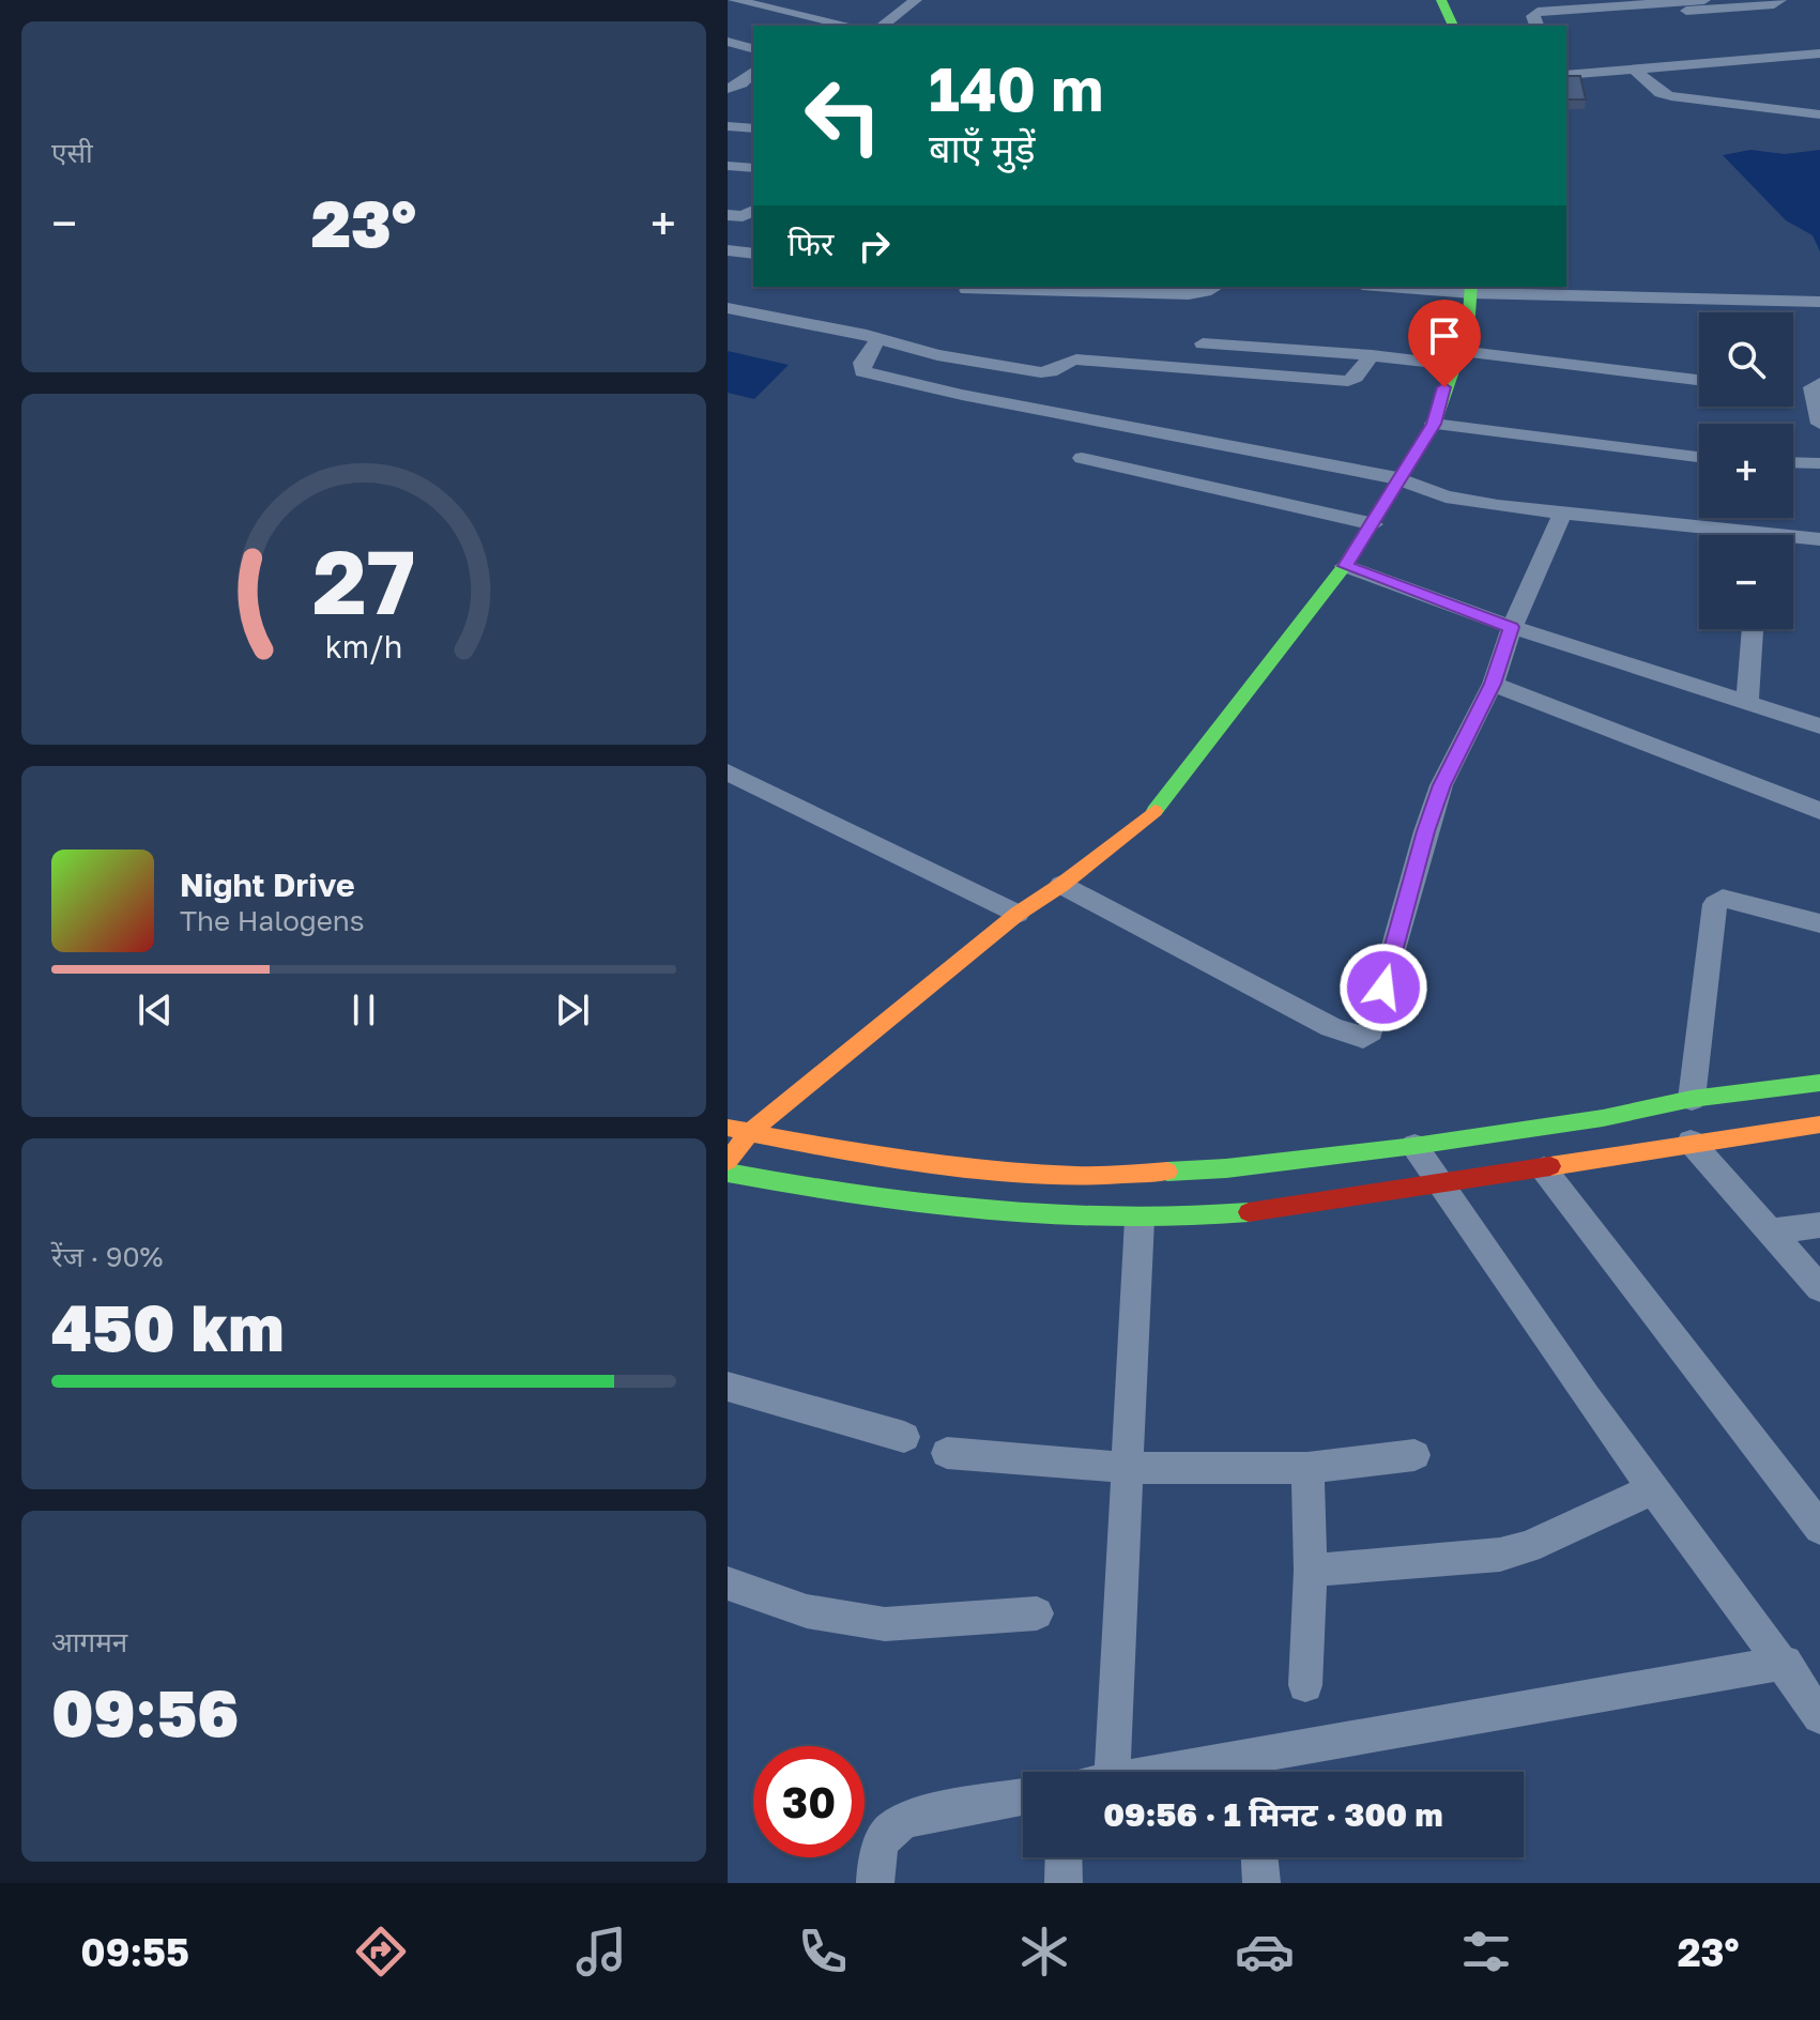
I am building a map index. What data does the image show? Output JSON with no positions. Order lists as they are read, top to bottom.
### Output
{
  "page": {
    "tile": [
      "एसी",
      ["रेंज · 90%", "450 km"],
      ["आगमन", "09:56"]
    ],
    "turn": ["140 m", "बाएँ मुड़ें"],
    "heat": ["−", "23°", "+"],
    "then": "फिर",
    "map_buttons": ["+", "−"],
    "song": ["Night Drive", "The Halogens"],
    "limit": "30",
    "trip": "09:56 · 1 मिनट · 300 m",
    "tabs": ["09:55", "23°"],
    "gauge": ["27", "km/h"]
  }
}
